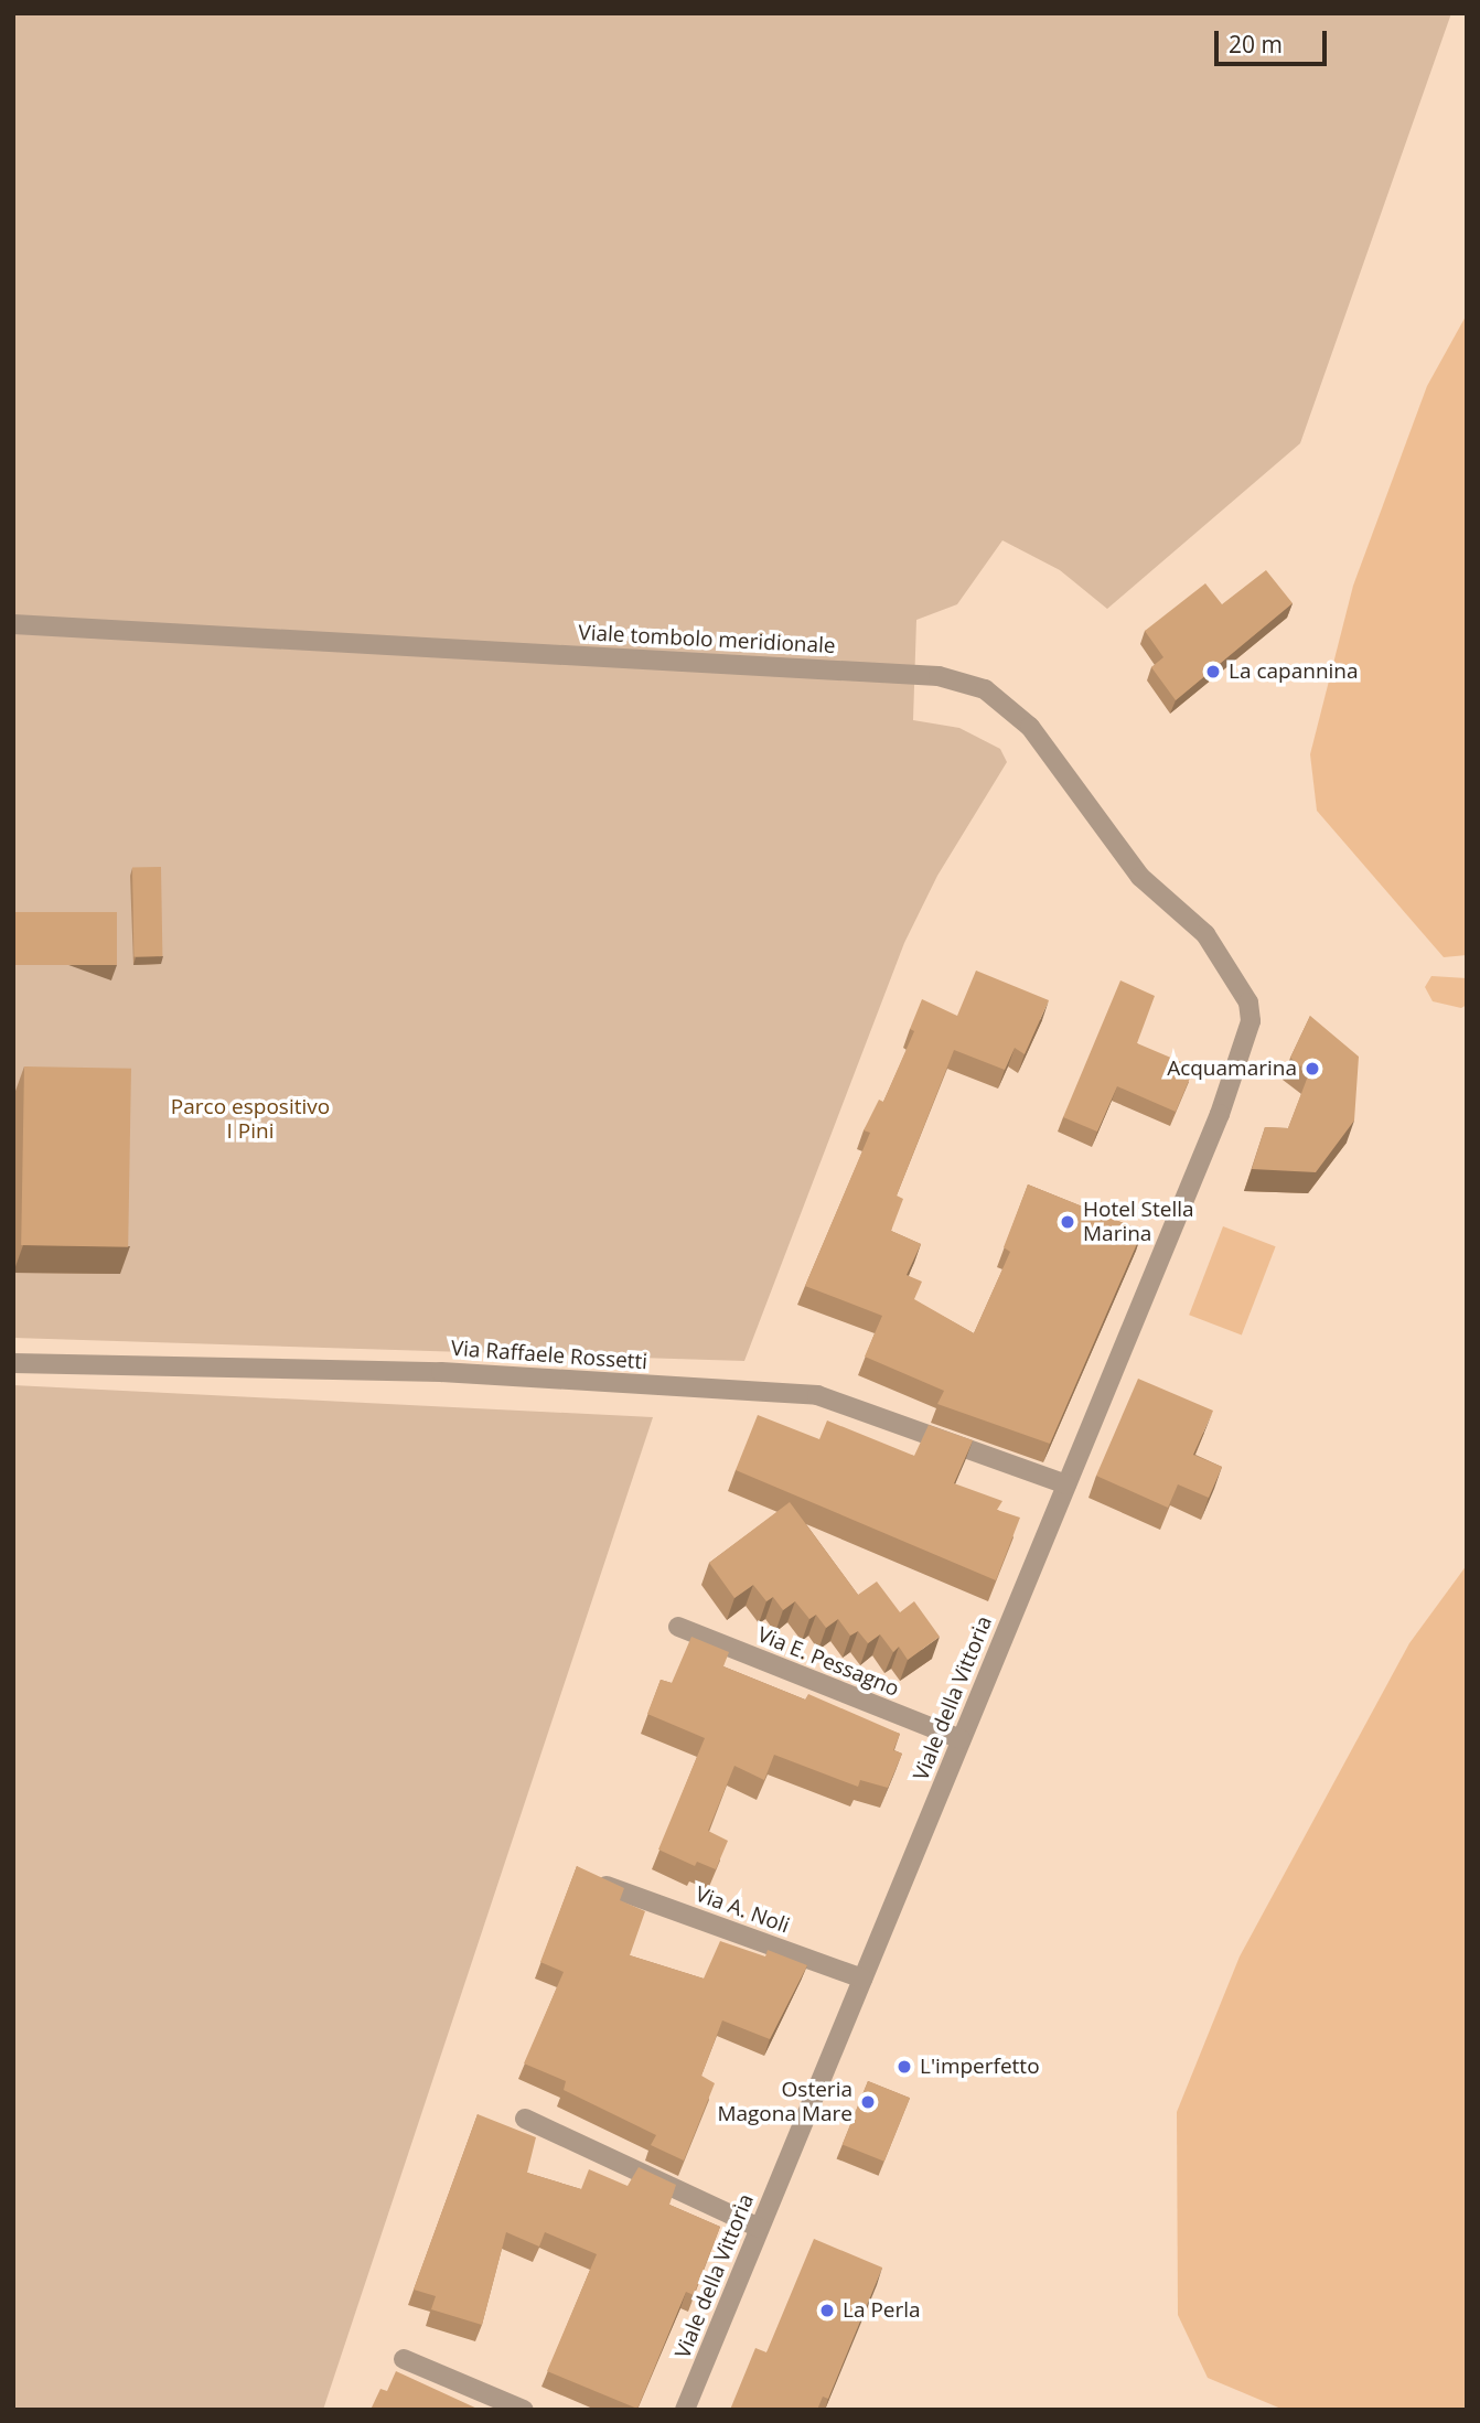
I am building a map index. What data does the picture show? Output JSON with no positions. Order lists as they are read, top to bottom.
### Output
{
  "streets": {
    "street": [
      "Viale tombolo meridionale",
      "Via Raffaele Rossetti",
      "Via E. Pessagno",
      "Viale della Vittoria",
      "Via A. Noli"
    ]
  },
  "crossings": [
    ["Viale tombolo meridionale", "Viale della Vittoria"],
    ["Via Raffaele Rossetti", "Viale della Vittoria"],
    ["Via E. Pessagno", "Viale della Vittoria"],
    ["Viale della Vittoria", "Via A. Noli"]
  ],
  "parks": ["Parco espositivo I Pini"],
  "places": [
    "La capannina",
    "Acquamarina",
    "Hotel Stella Marina",
    "L'imperfetto",
    "Osteria Magona Mare",
    "La Perla"
  ],
  "scale_bar": "20 m"
}
